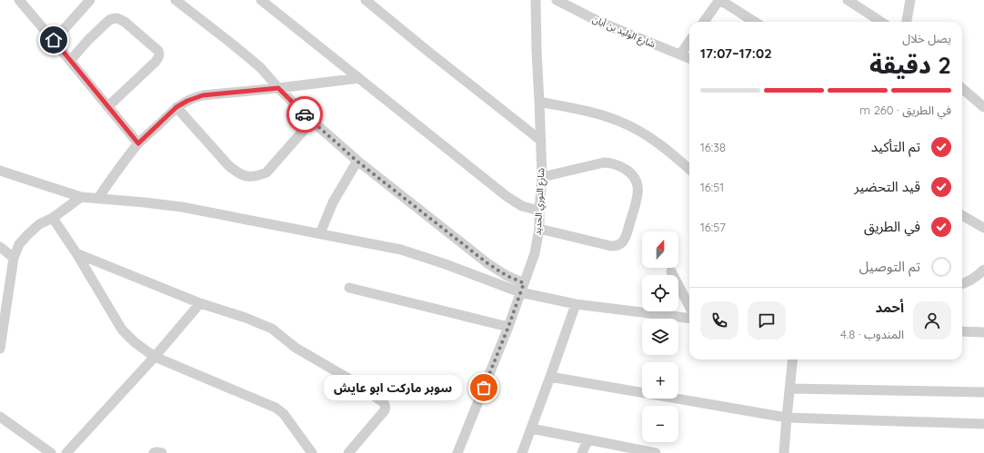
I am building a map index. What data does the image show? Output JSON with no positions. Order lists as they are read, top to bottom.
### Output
{
  "streets": {
    "street": ["شارع الوليد بن أبان", "شارع النوري الحديد"]
  },
  "places": ["سوبر ماركت ابو عايش"],
  "north": "top",
  "page": {
    "heading": ["2 دقيقة", "يصل خلال", "17:02–17:07"],
    "panel": ["أحمد", "المندوب · 4.8"],
    "bar": "في الطريق · 260 m",
    "list": [
      ["تم التأكيد", "16:38"],
      ["قيد التحضير", "16:51"],
      ["في الطريق", "16:57"],
      "تم التوصيل"
    ],
    "map_buttons": ["+", "−"],
    "bubble": "سوبر ماركت ابو عايش"
  }
}
